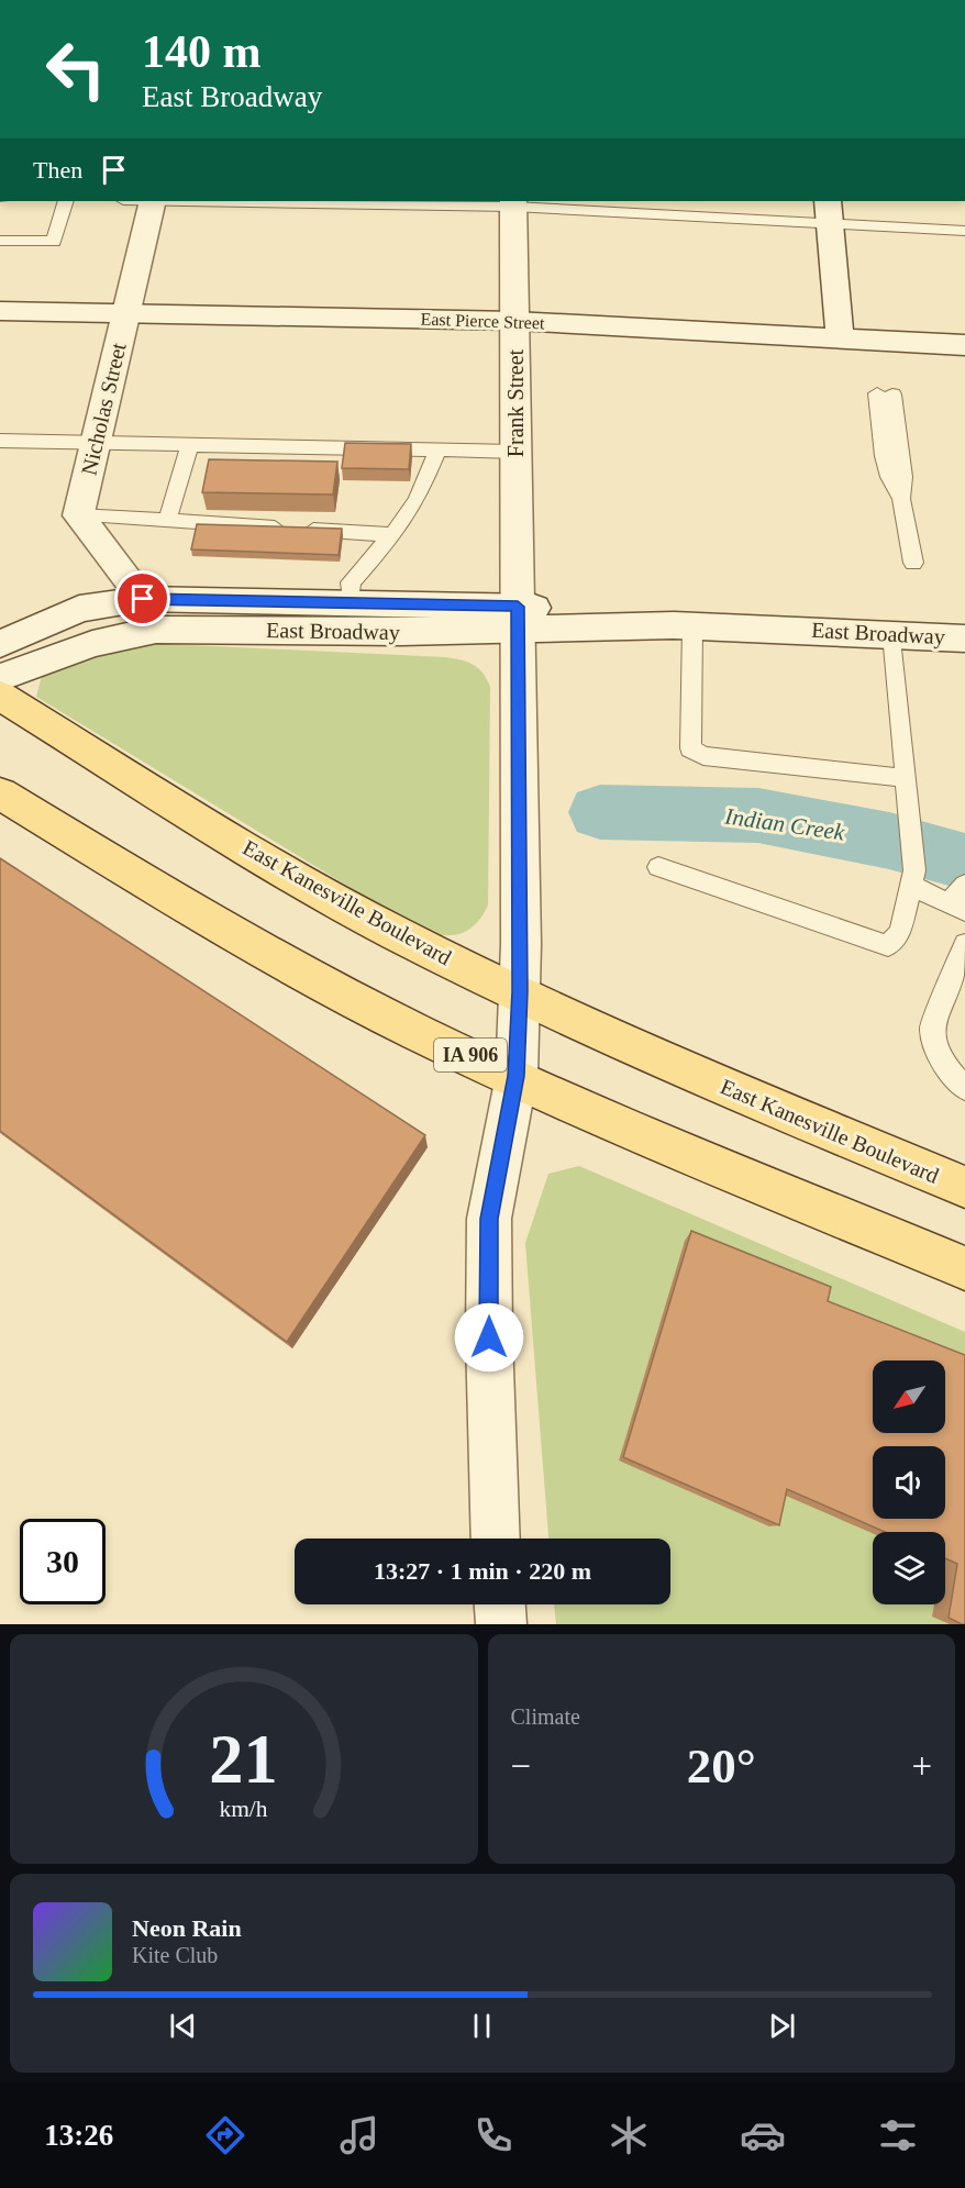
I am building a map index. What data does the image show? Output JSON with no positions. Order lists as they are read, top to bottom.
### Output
{
  "streets": {
    "main road": [
      "East Pierce Street",
      "Frank Street",
      "Nicholas Street",
      "East Broadway",
      "East Kanesville Boulevard",
      "IA 906"
    ]
  },
  "crossings": [
    ["East Pierce Street", "Frank Street"],
    ["East Pierce Street", "Nicholas Street"],
    ["Frank Street", "East Broadway"],
    ["Frank Street", "East Kanesville Boulevard"],
    ["Frank Street", "IA 906"]
  ],
  "water": ["Indian Creek"],
  "north": "bottom left",
  "page": {
    "turn": ["140 m", "East Broadway"],
    "then": "Then",
    "limit": "30",
    "trip": "13:27 · 1 min · 220 m",
    "tile": "Climate",
    "heat": ["−", "20°", "+"],
    "song": ["Neon Rain", "Kite Club"],
    "tabs": "13:26",
    "gauge": ["21", "km/h"]
  }
}
